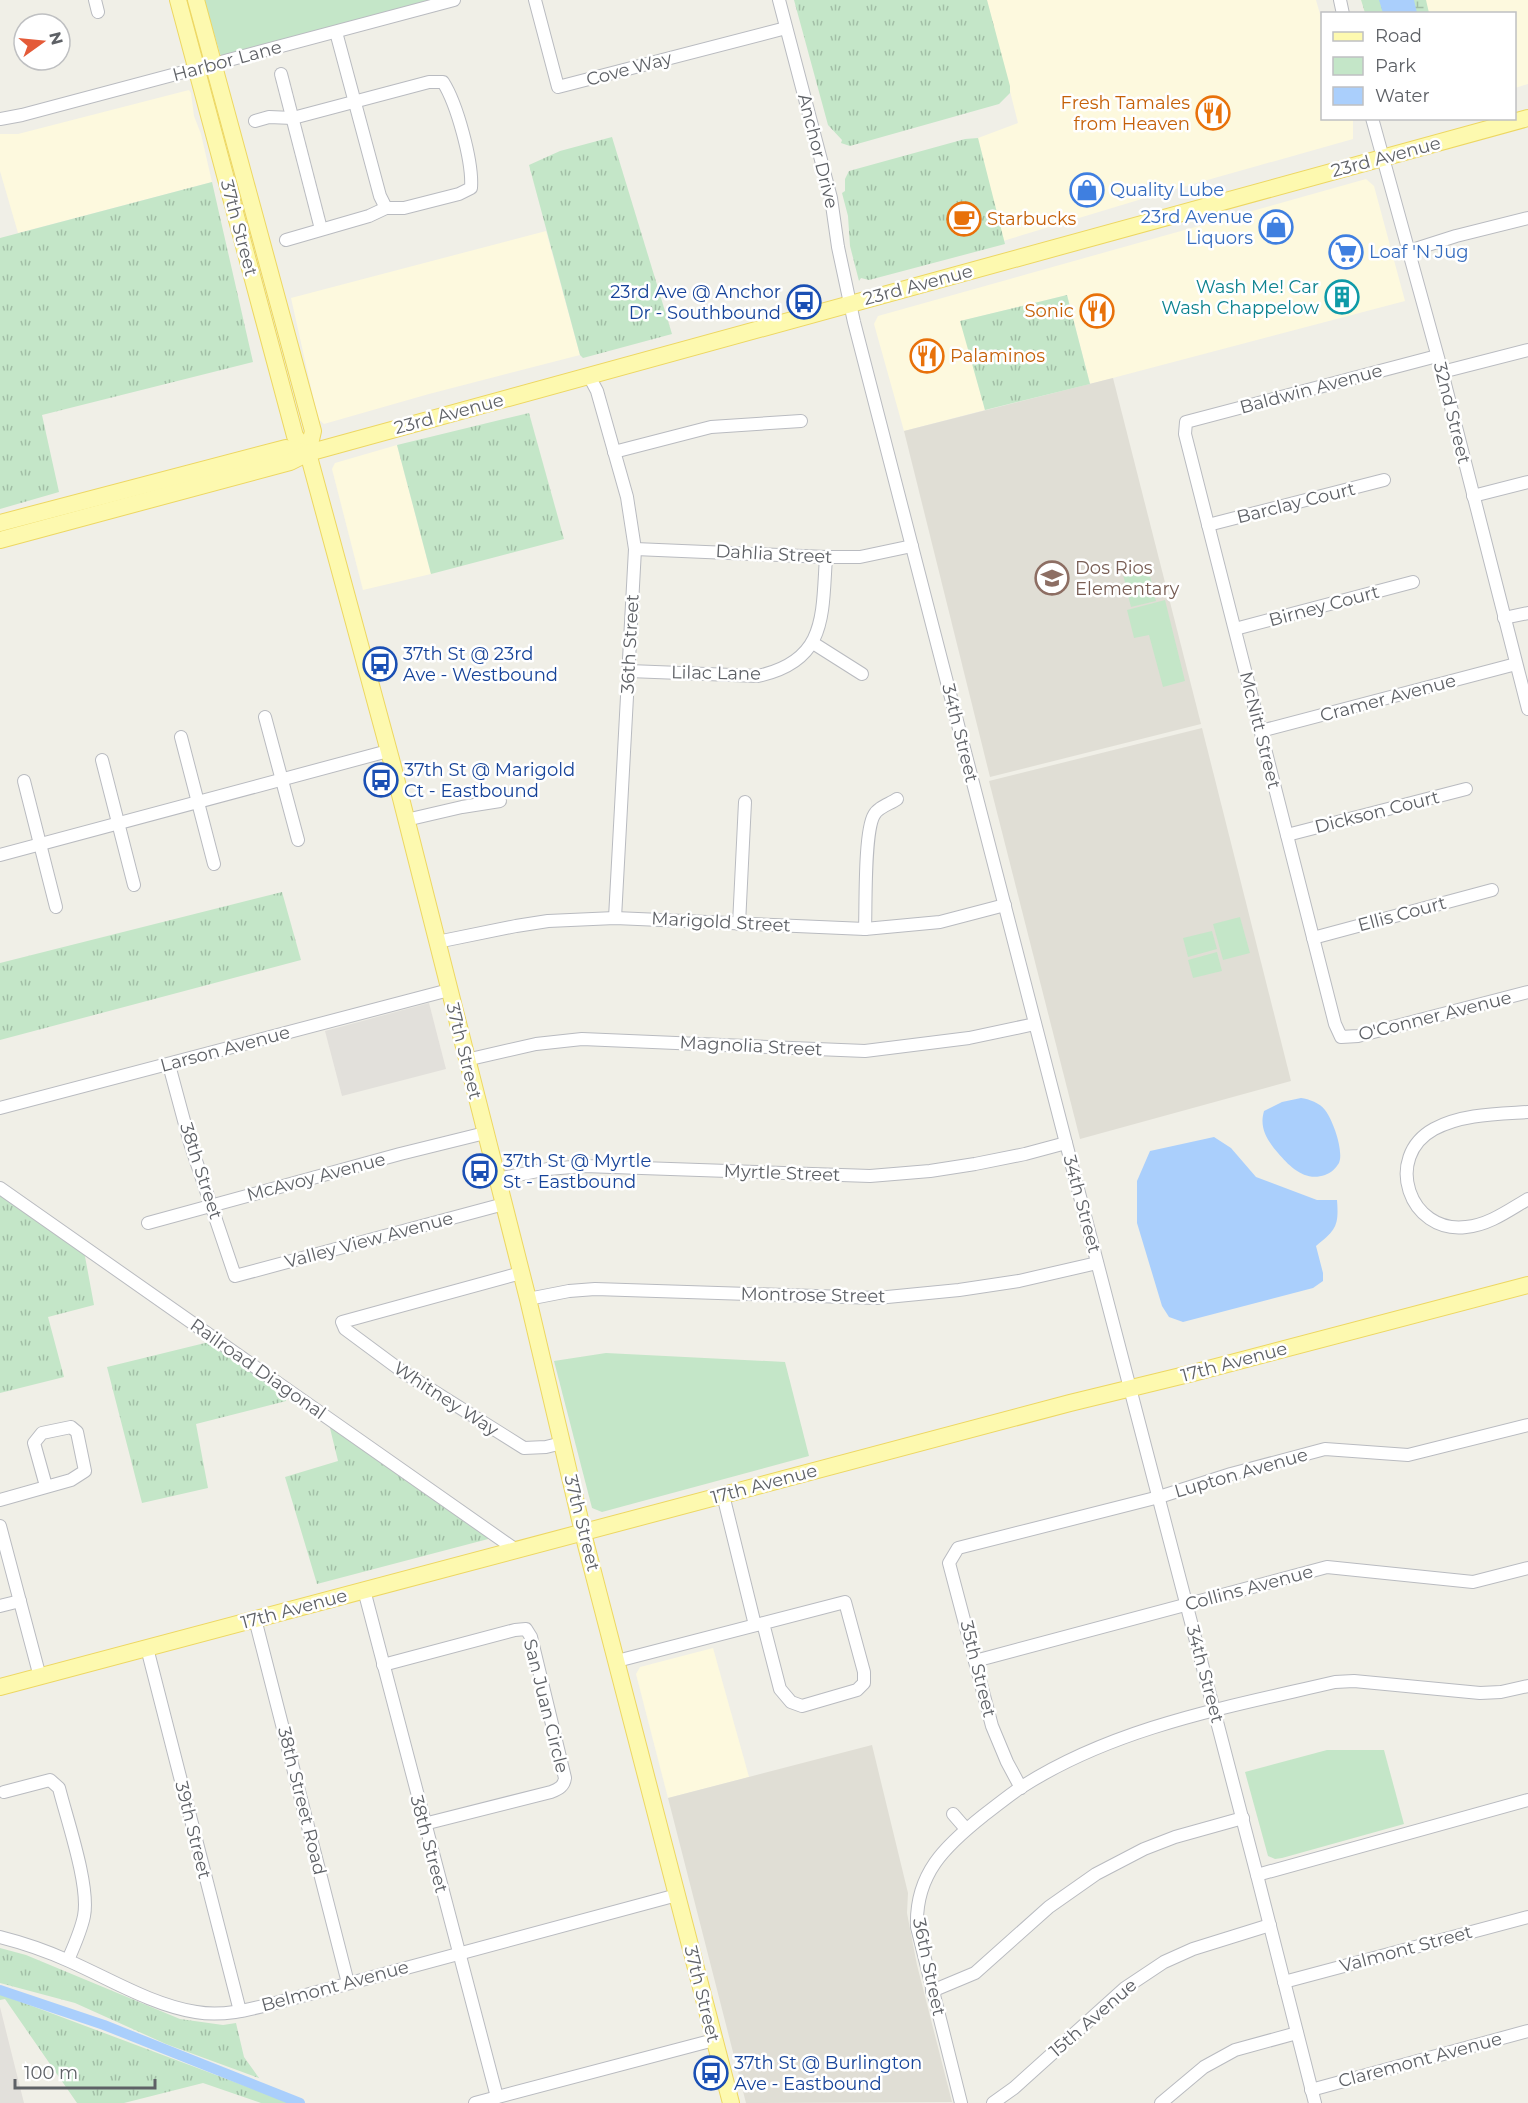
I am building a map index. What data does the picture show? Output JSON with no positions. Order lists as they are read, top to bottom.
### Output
{
  "streets": {
    "main road": ["23rd Avenue", "37th Street", "17th Avenue"],
    "street": [
      "Harbor Lane",
      "Cove Way",
      "Anchor Drive",
      "Baldwin Avenue",
      "32nd Street",
      "Barclay Court",
      "Dahlia Street",
      "Birney Court",
      "36th Street",
      "Lilac Lane",
      "Cramer Avenue",
      "McNitt Street",
      "34th Street",
      "Dickson Court",
      "Ellis Court",
      "Marigold Street",
      "O'Conner Avenue",
      "Magnolia Street",
      "Larson Avenue",
      "38th Street",
      "Myrtle Street",
      "McAvoy Avenue",
      "Valley View Avenue",
      "Montrose Street",
      "Railroad Diagonal",
      "Whitney Way",
      "Lupton Avenue",
      "Collins Avenue",
      "35th Street",
      "San Juan Circle",
      "38th Street Road",
      "39th Street",
      "Valmont Street",
      "Belmont Avenue",
      "15th Avenue",
      "Claremont Avenue"
    ]
  },
  "crossings": [
    ["Harbor Lane", "37th Street"],
    ["Cove Way", "Anchor Drive"],
    ["Anchor Drive", "23rd Avenue"],
    ["Anchor Drive", "34th Street"],
    ["23rd Avenue", "37th Street"],
    ["23rd Avenue", "32nd Street"],
    ["23rd Avenue", "36th Street"],
    ["23rd Avenue", "34th Street"],
    ["37th Street", "Marigold Street"],
    ["37th Street", "Magnolia Street"],
    ["37th Street", "Larson Avenue"],
    ["37th Street", "Myrtle Street"],
    ["37th Street", "McAvoy Avenue"],
    ["37th Street", "Valley View Avenue"],
    ["37th Street", "Montrose Street"],
    ["37th Street", "17th Avenue"],
    ["37th Street", "Whitney Way"],
    ["37th Street", "Belmont Avenue"],
    ["Baldwin Avenue", "32nd Street"],
    ["Baldwin Avenue", "McNitt Street"],
    ["32nd Street", "Cramer Avenue"],
    ["Barclay Court", "McNitt Street"],
    ["Dahlia Street", "36th Street"],
    ["Dahlia Street", "Lilac Lane"],
    ["Dahlia Street", "34th Street"],
    ["Birney Court", "McNitt Street"],
    ["36th Street", "Lilac Lane"],
    ["36th Street", "Marigold Street"],
    ["Cramer Avenue", "McNitt Street"],
    ["McNitt Street", "Dickson Court"],
    ["McNitt Street", "Ellis Court"],
    ["McNitt Street", "O'Conner Avenue"],
    ["34th Street", "Marigold Street"],
    ["34th Street", "Magnolia Street"],
    ["34th Street", "Myrtle Street"],
    ["34th Street", "Montrose Street"],
    ["34th Street", "17th Avenue"],
    ["34th Street", "Lupton Avenue"],
    ["34th Street", "Collins Avenue"],
    ["34th Street", "Valmont Street"],
    ["34th Street", "15th Avenue"],
    ["34th Street", "Claremont Avenue"],
    ["Larson Avenue", "38th Street"],
    ["38th Street", "McAvoy Avenue"],
    ["38th Street", "Valley View Avenue"],
    ["38th Street", "17th Avenue"],
    ["38th Street", "San Juan Circle"],
    ["38th Street", "Belmont Avenue"],
    ["17th Avenue", "Railroad Diagonal"],
    ["17th Avenue", "38th Street Road"],
    ["17th Avenue", "39th Street"],
    ["Lupton Avenue", "35th Street"],
    ["Collins Avenue", "35th Street"],
    ["38th Street Road", "Belmont Avenue"],
    ["39th Street", "Belmont Avenue"]
  ],
  "places": {
    "restaurant": ["Fresh Tamales from Heaven", "Sonic", "Palaminos"],
    "shop": ["Quality Lube", "23rd Avenue Liquors"],
    "cafe": ["Starbucks"],
    "supermarket": ["Loaf 'N Jug"],
    "building": ["Wash Me! Car Wash Chappelow"],
    "bus stop": [
      "23rd Ave @ Anchor Dr - Southbound",
      "37th St @ 23rd Ave - Westbound",
      "37th St @ Marigold Ct - Eastbound",
      "37th St @ Myrtle St - Eastbound",
      "37th St @ Burlington Ave - Eastbound"
    ],
    "school or university": ["Dos Rios Elementary"]
  },
  "legend": ["Road", "Park", "Water"],
  "scale_bar": "100 m",
  "north": "right"
}
